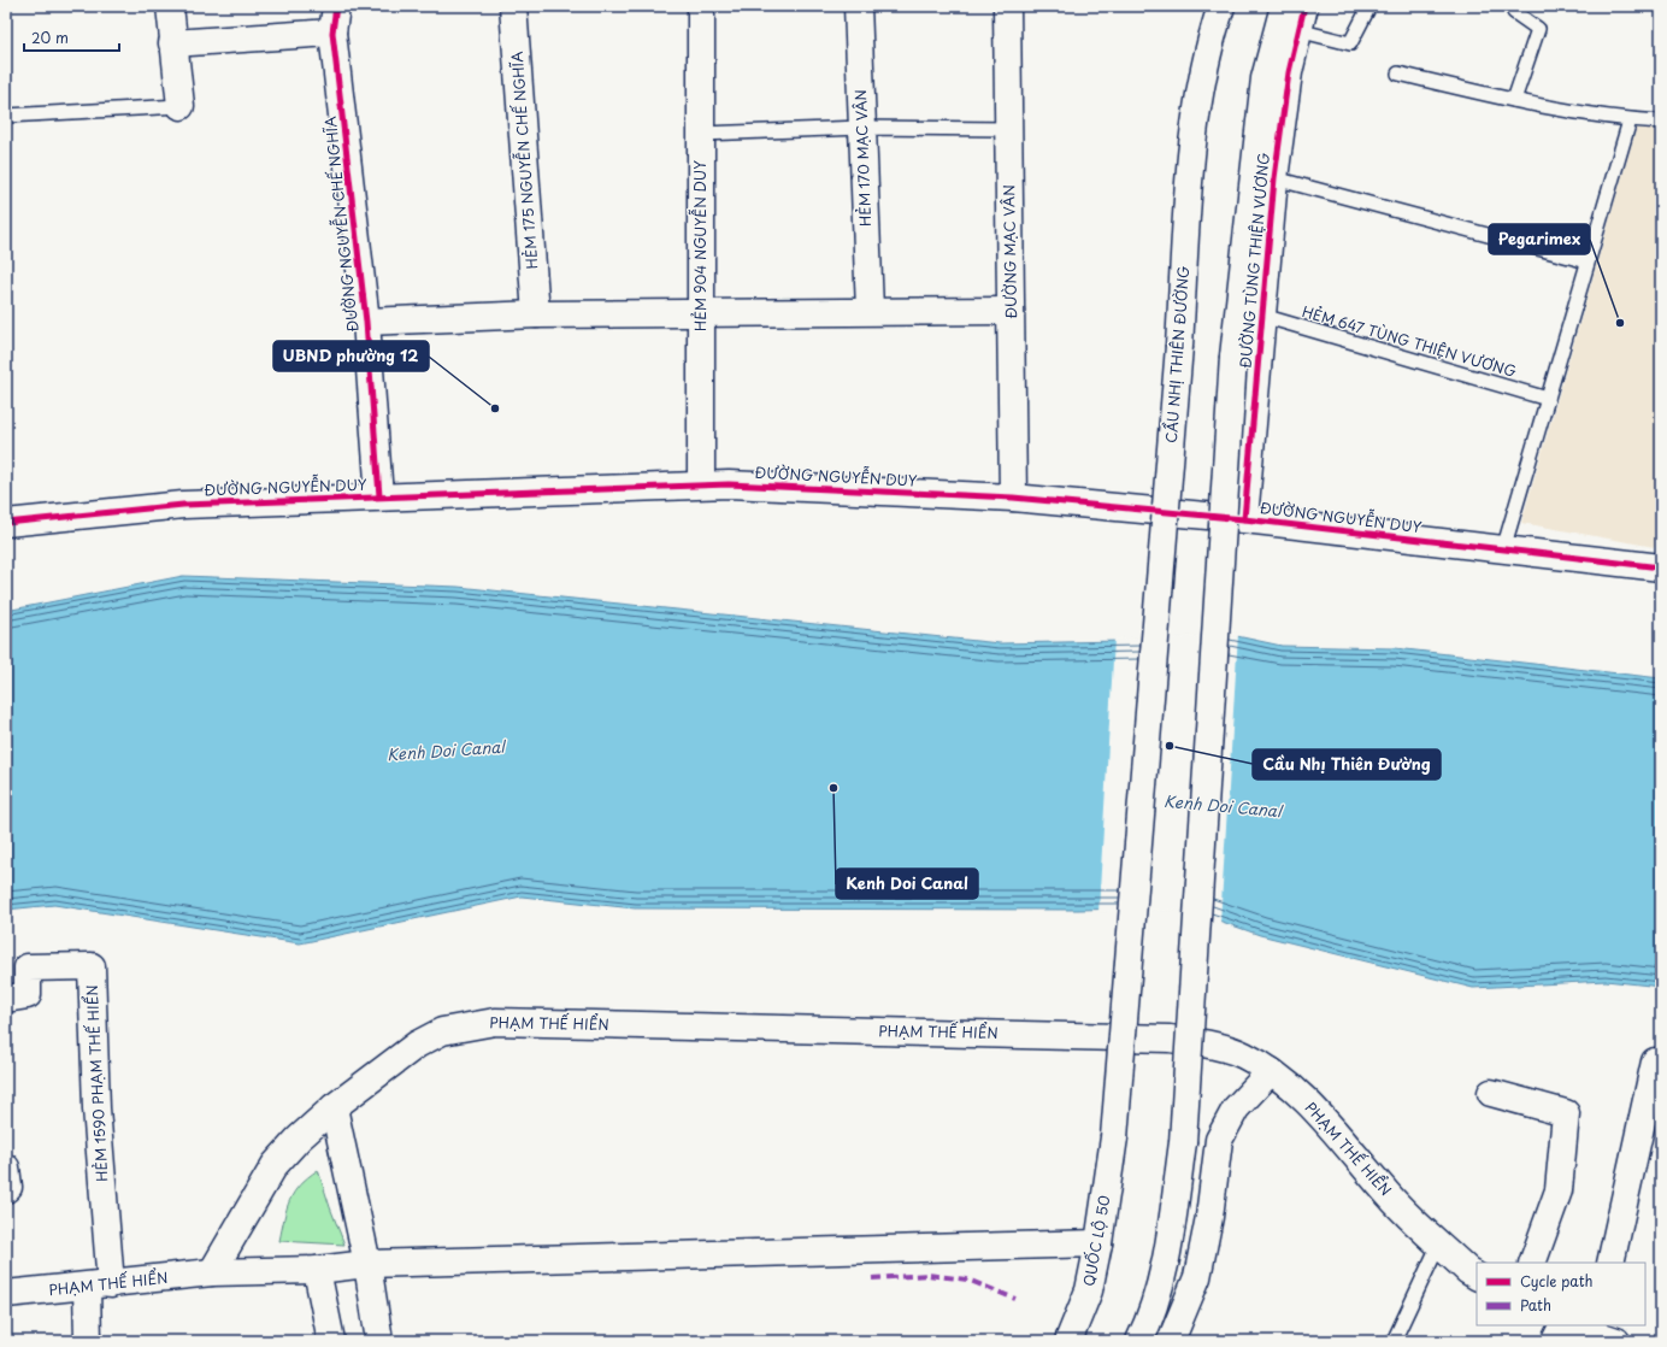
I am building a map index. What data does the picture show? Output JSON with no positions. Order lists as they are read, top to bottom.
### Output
{
  "streets": {
    "street": [
      "HẺM 170 MẠC VÂN",
      "HẺM 175 NGUYỄN CHẾ NGHĨA",
      "ĐƯỜNG NGUYỄN CHẾ NGHĨA",
      "HẺM 904 NGUYỄN DUY",
      "ĐƯỜNG MẠC VÂN",
      "ĐƯỜNG TÙNG THIỆN VƯƠNG",
      "CẦU NHỊ THIÊN ĐƯỜNG",
      "ĐƯỜNG NGUYỄN DUY",
      "PHẠM THẾ HIỂN",
      "HẺM 1590 PHẠM THẾ HIỂN",
      "QUỐC LỘ 50"
    ],
    "lane": ["HẺM 647 TÙNG THIỆN VƯƠNG"]
  },
  "crossings": [
    ["ĐƯỜNG NGUYỄN CHẾ NGHĨA", "ĐƯỜNG NGUYỄN DUY"],
    ["HẺM 904 NGUYỄN DUY", "ĐƯỜNG NGUYỄN DUY"],
    ["ĐƯỜNG MẠC VÂN", "ĐƯỜNG NGUYỄN DUY"],
    ["ĐƯỜNG TÙNG THIỆN VƯƠNG", "HẺM 647 TÙNG THIỆN VƯƠNG"],
    ["ĐƯỜNG TÙNG THIỆN VƯƠNG", "ĐƯỜNG NGUYỄN DUY"],
    ["CẦU NHỊ THIÊN ĐƯỜNG", "QUỐC LỘ 50"],
    ["PHẠM THẾ HIỂN", "HẺM 1590 PHẠM THẾ HIỂN"],
    ["PHẠM THẾ HIỂN", "QUỐC LỘ 50"]
  ],
  "water": ["Kenh Doi Canal"],
  "places": [
    "Pegarimex",
    "UBND phường 12",
    "Cầu Nhị Thiên Đường",
    "Kenh Doi Canal"
  ],
  "legend": ["Cycle path", "Path"],
  "scale_bar": "20 m"
}
